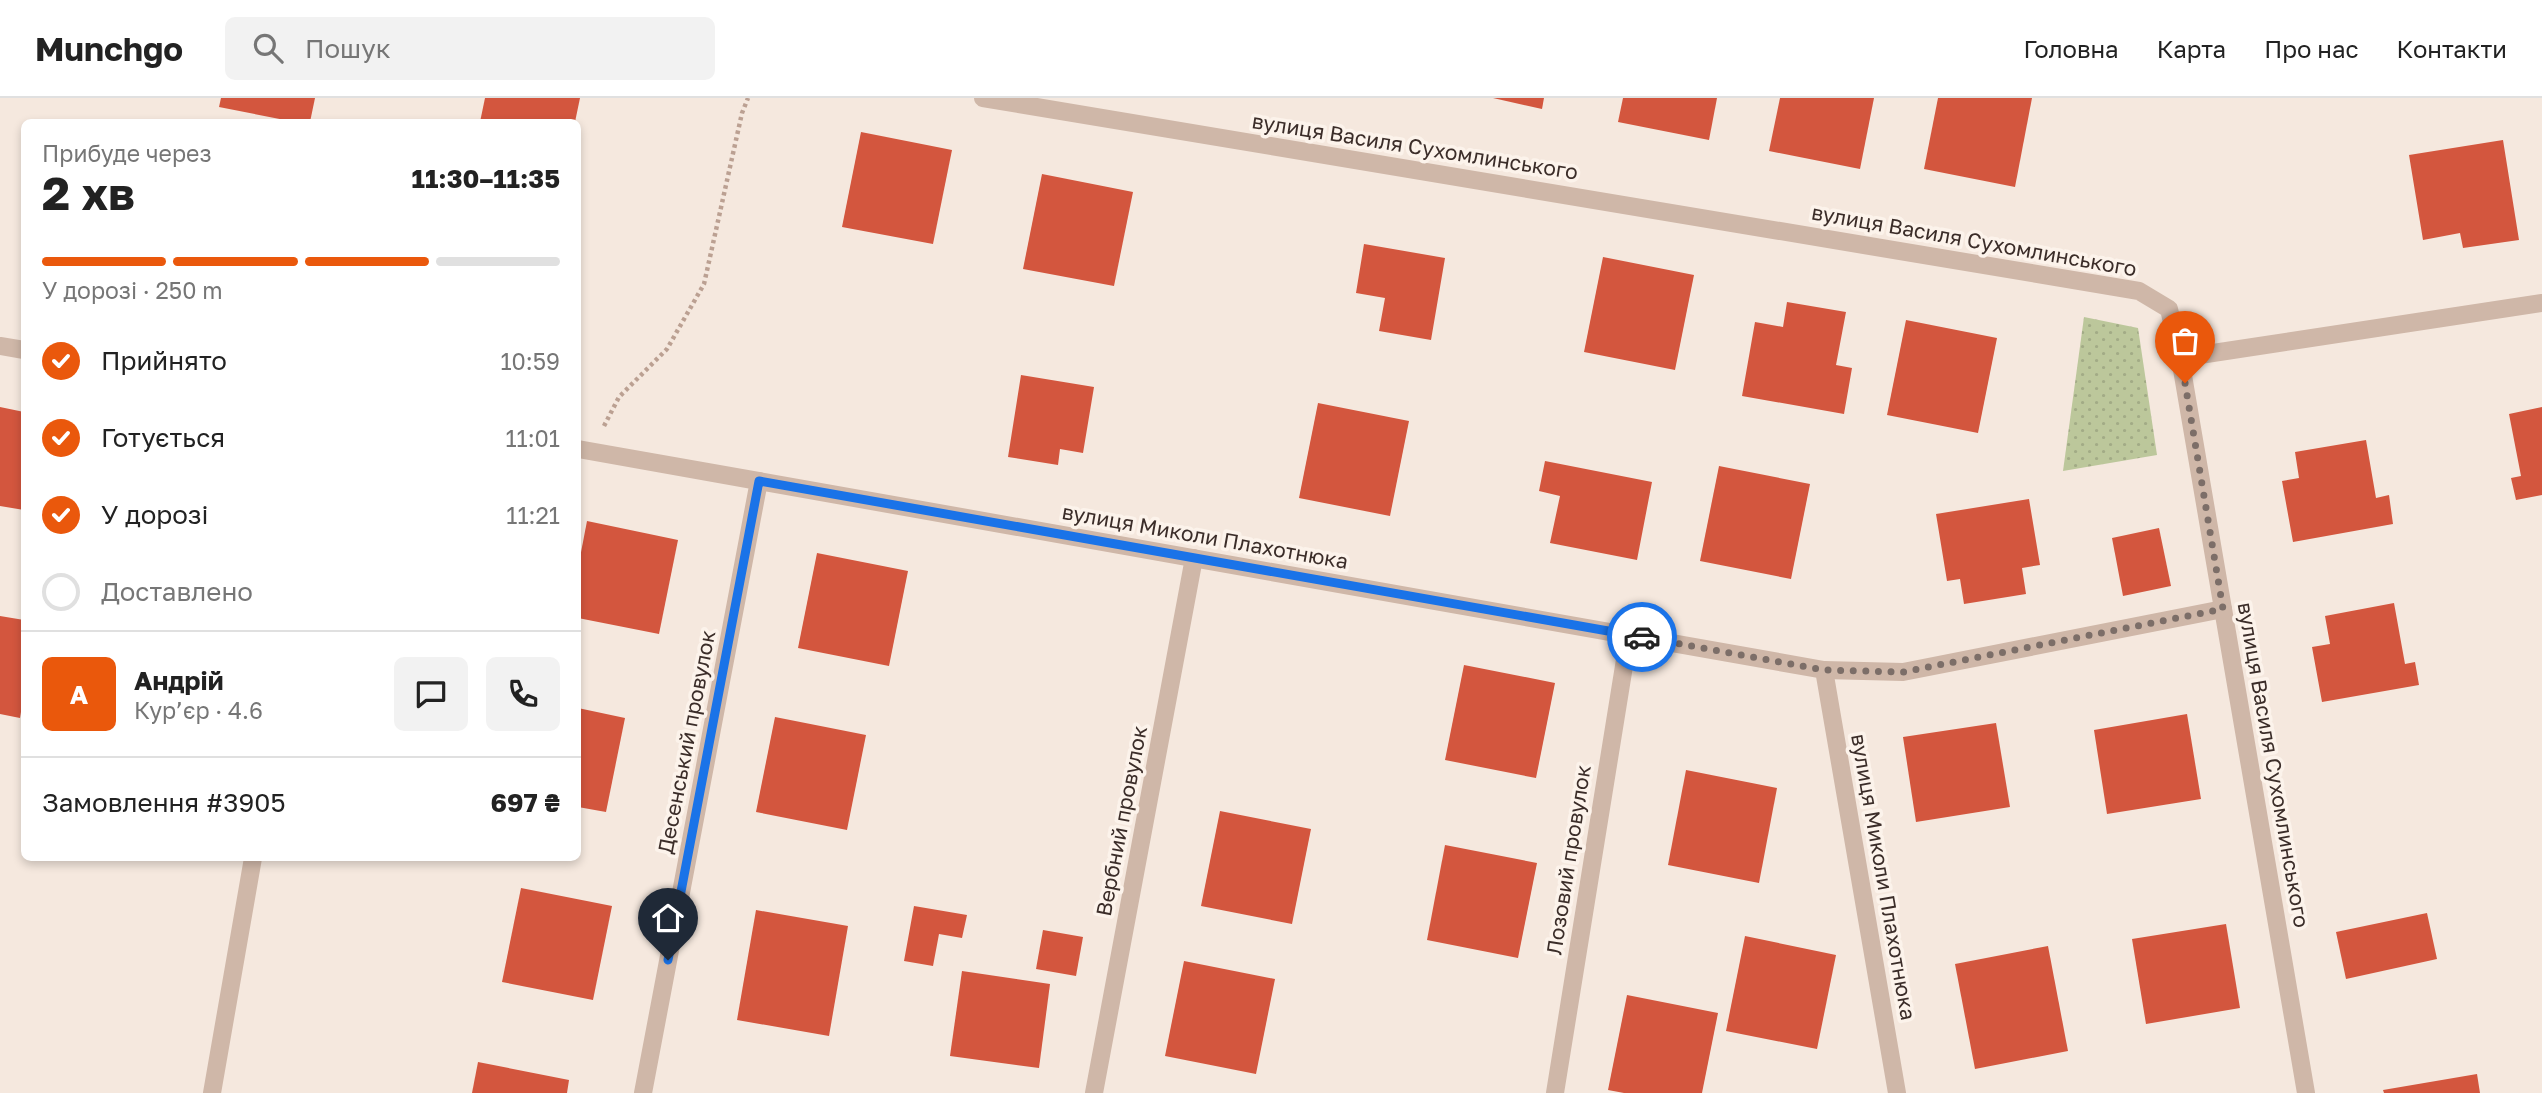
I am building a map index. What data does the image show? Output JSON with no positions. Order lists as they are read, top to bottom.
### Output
{
  "streets": {
    "street": [
      "вулиця Василя Сухомлинського",
      "вулиця Миколи Плахотнюка",
      "Десенський провулок",
      "Вербний провулок",
      "Лозовий провулок"
    ]
  },
  "crossings": [
    ["вулиця Василя Сухомлинського", "вулиця Миколи Плахотнюка"],
    ["вулиця Миколи Плахотнюка", "Десенський провулок"],
    ["вулиця Миколи Плахотнюка", "Вербний провулок"],
    ["вулиця Миколи Плахотнюка", "Лозовий провулок"]
  ],
  "page": {
    "header": "Munchgo",
    "search": "Пошук",
    "nav": [
      "Головна",
      "Карта",
      "Про нас",
      "Контакти"
    ],
    "heading": ["2 хв", "Прибуде через", "11:30–11:35"],
    "panel": [
      "Андрій",
      "Кур’єр · 4.6",
      "Замовлення #3905",
      "697 ₴"
    ],
    "bar": "У дорозі · 250 m",
    "list": [
      ["Прийнято", "10:59"],
      ["Готується", "11:01"],
      ["У дорозі", "11:21"],
      "Доставлено"
    ],
    "round": "А"
  }
}
